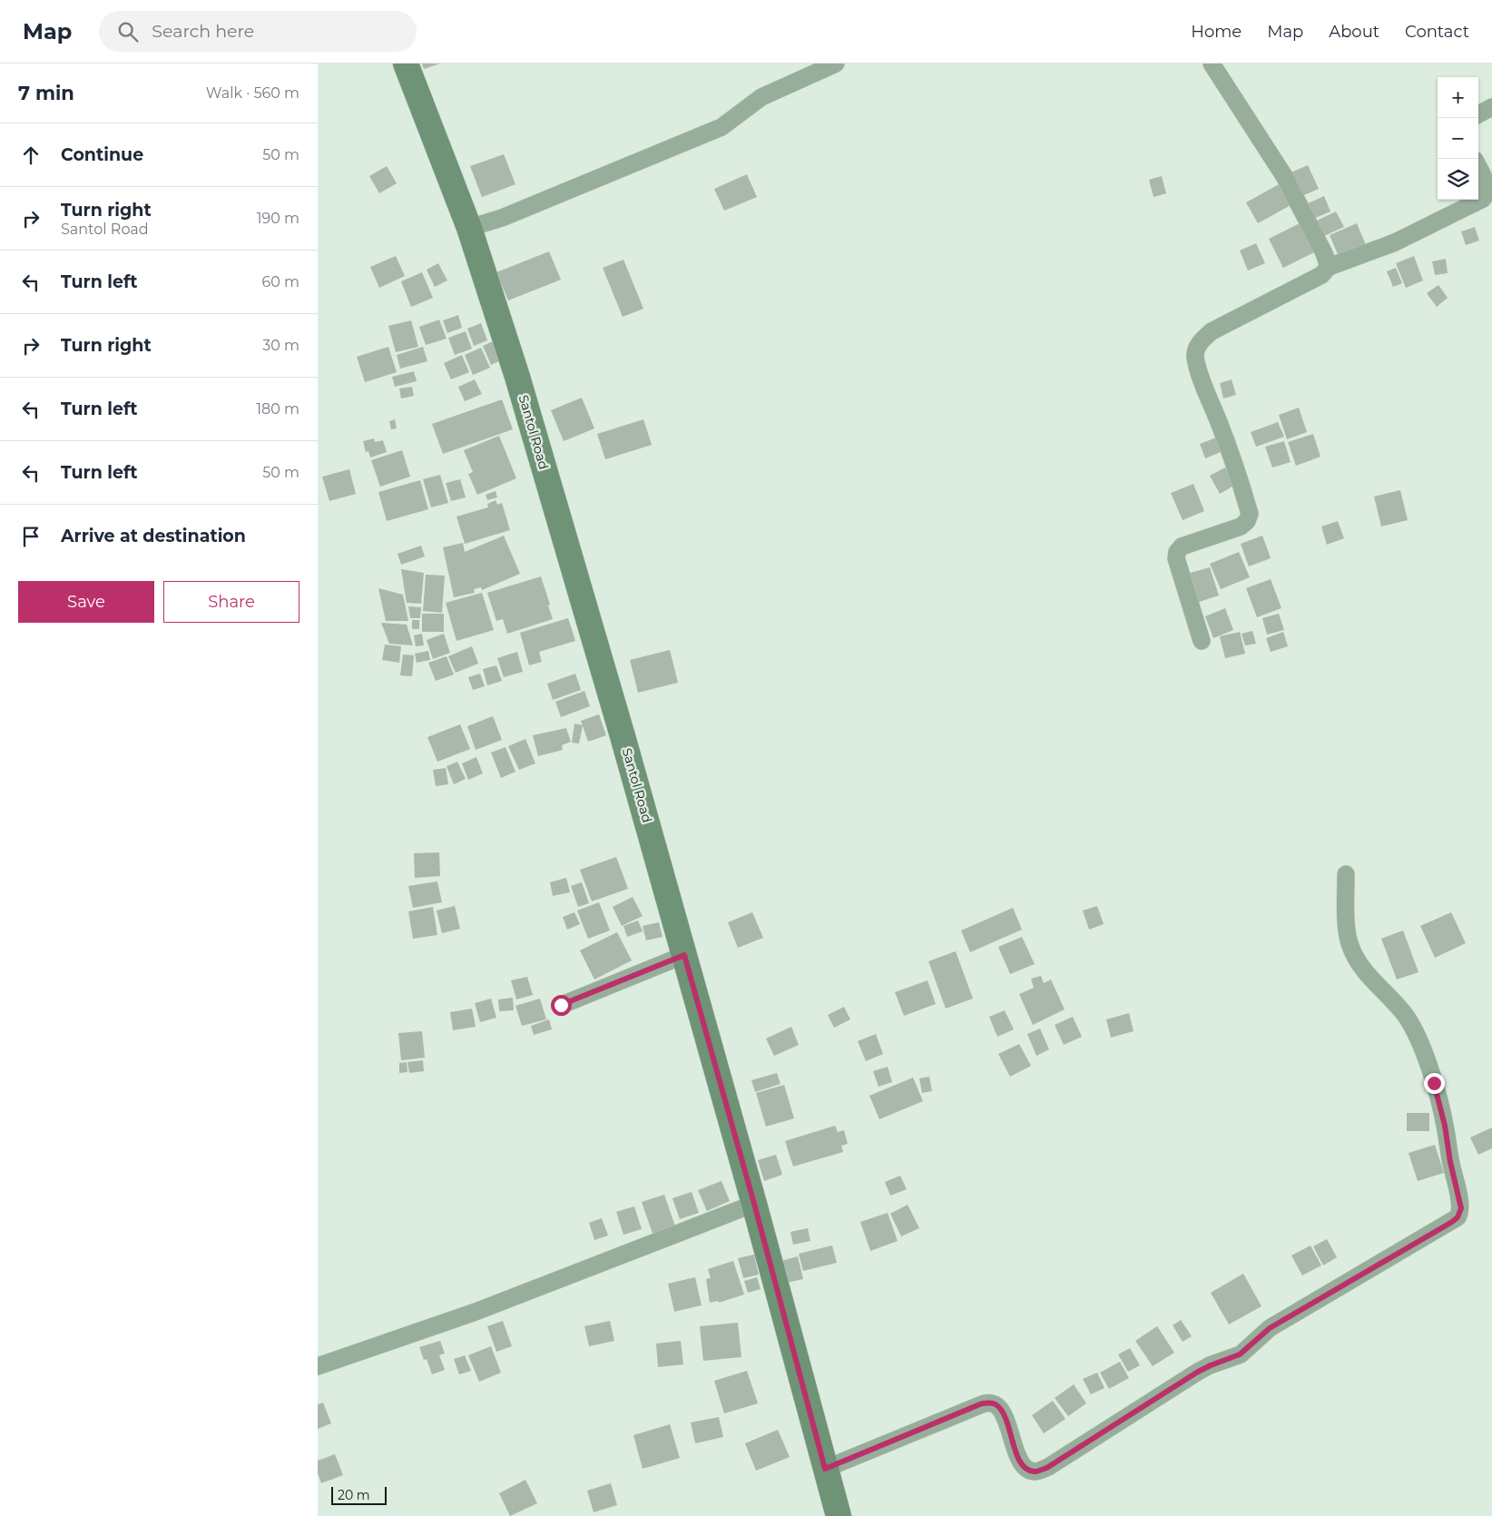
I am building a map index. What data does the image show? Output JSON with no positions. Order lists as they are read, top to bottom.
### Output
{
  "streets": {
    "main road": ["Santol Road"]
  },
  "scale_bar": "20 m",
  "page": {
    "header": "Map",
    "search": "Search here",
    "nav": [
      "Home",
      "Map",
      "About",
      "Contact"
    ],
    "heading": ["7 min", "Walk · 560 m"],
    "map_buttons": ["+", "−"],
    "list": [
      ["Continue", "50 m"],
      ["Turn right", "Santol Road", "190 m"],
      ["Turn left", "60 m"],
      ["Turn right", "30 m"],
      ["Turn left", "180 m"],
      ["Turn left", "50 m"],
      "Arrive at destination"
    ],
    "buttons": ["Save", "Share"],
    "scale": "20 m"
  }
}
